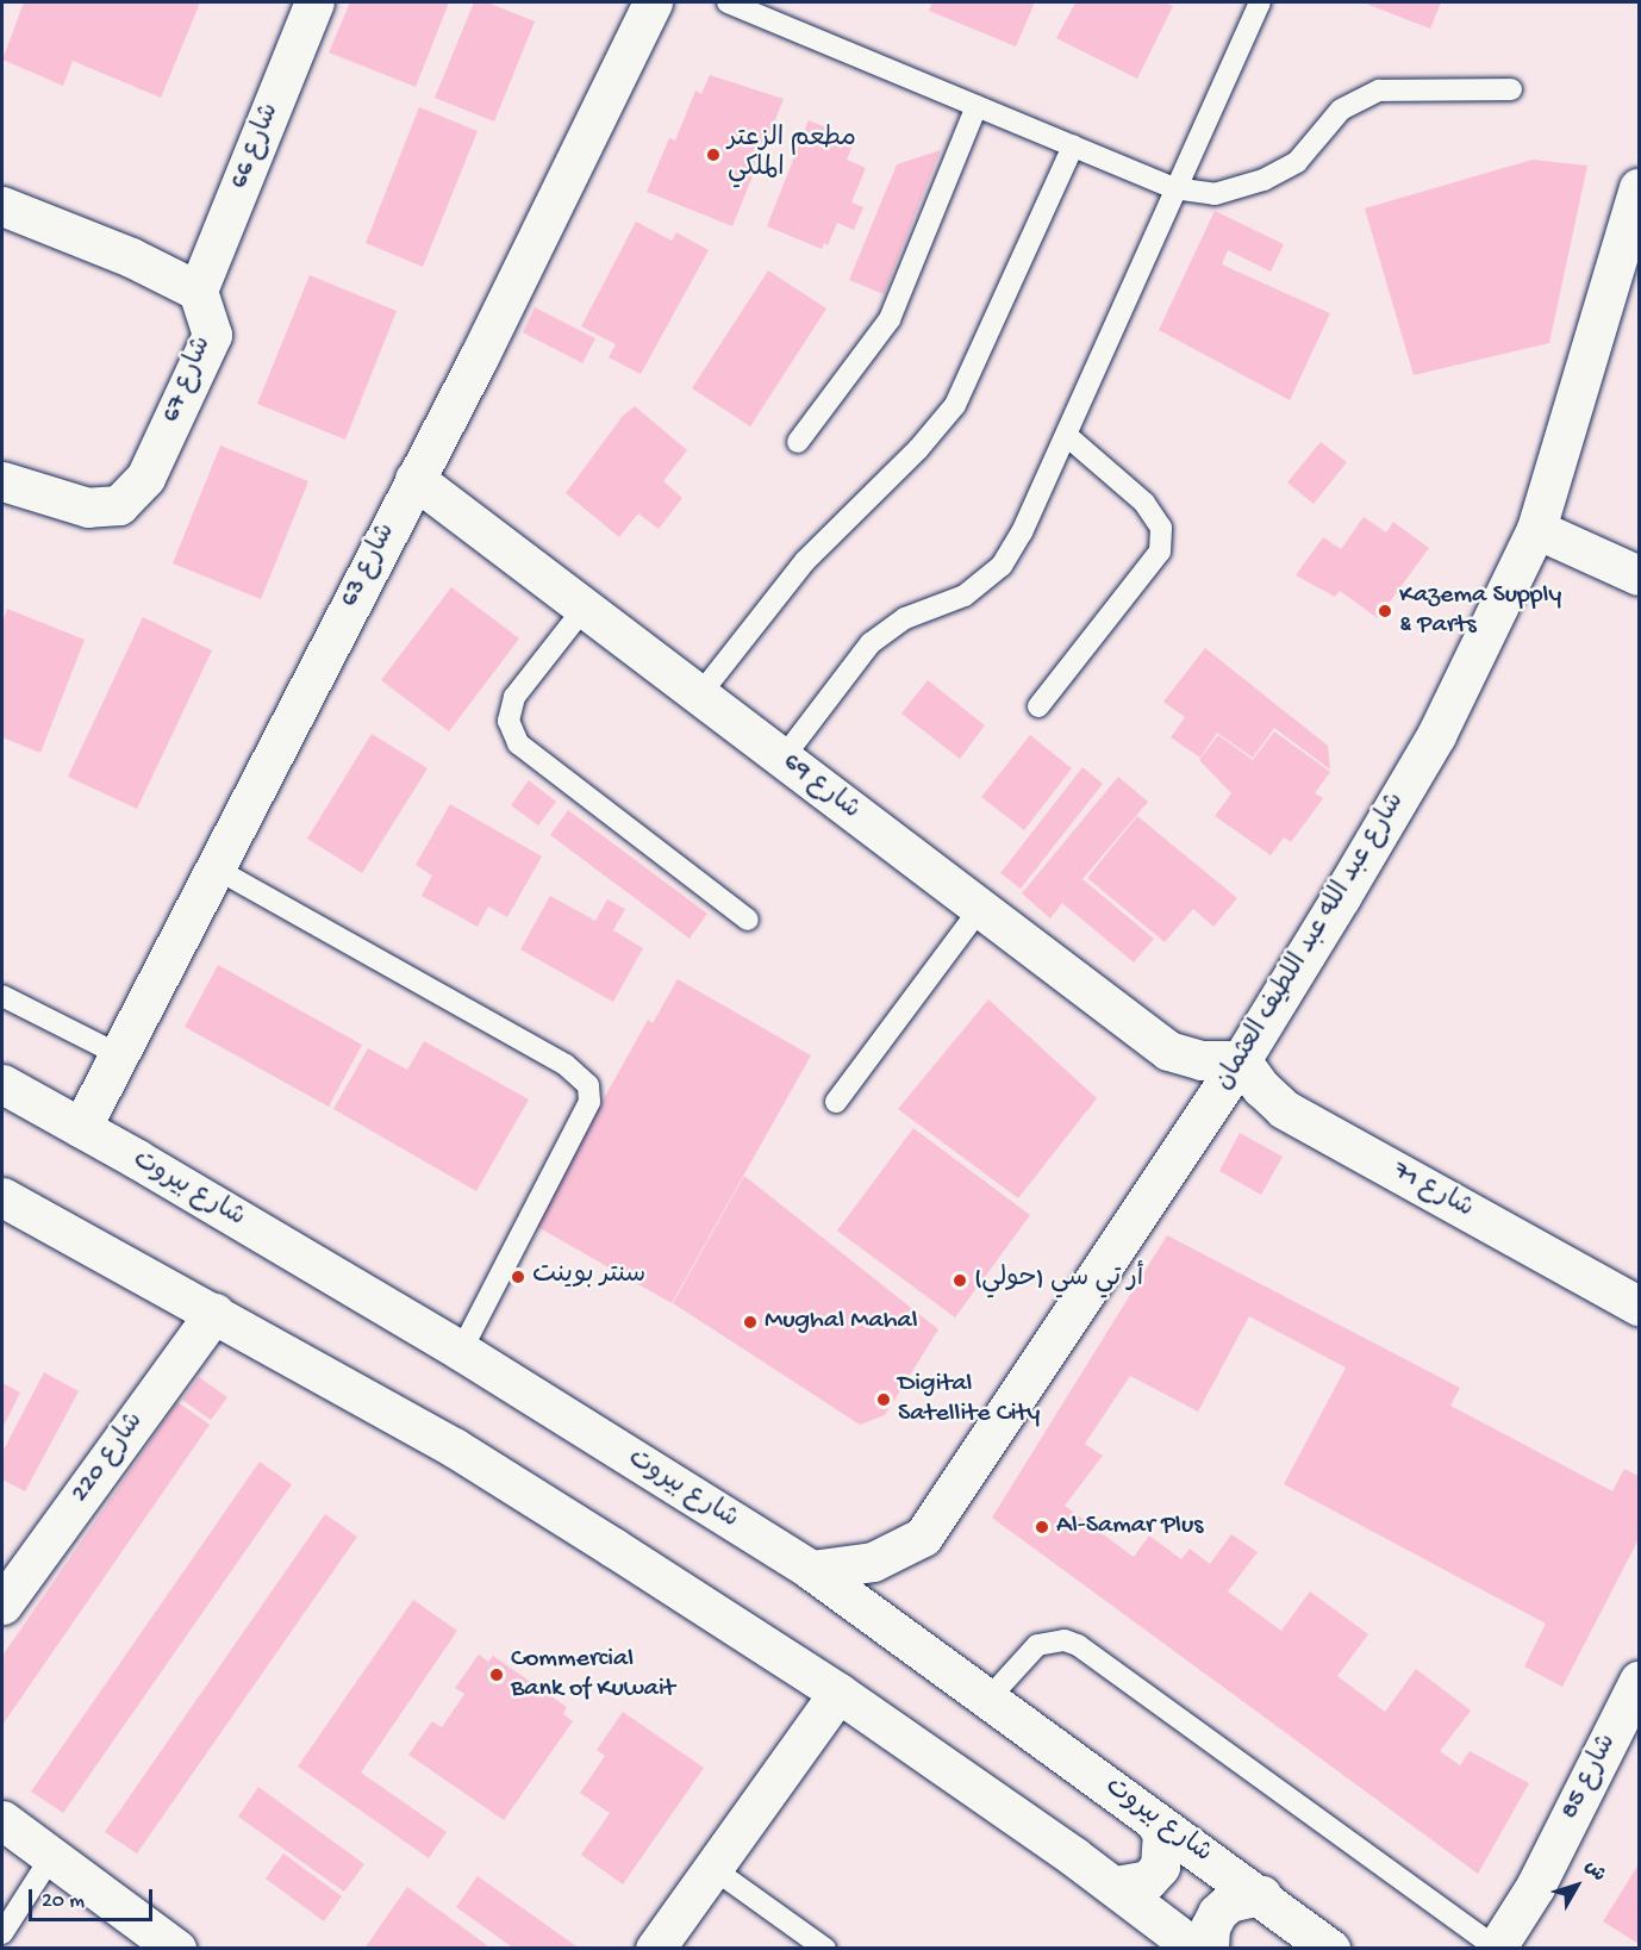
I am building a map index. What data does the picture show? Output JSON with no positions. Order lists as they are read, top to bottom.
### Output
{
  "streets": {
    "street": [
      "شارع 66",
      "شارع 67",
      "شارع 63",
      "شارع 69",
      "شارع عبد الله عبد اللطيف العثمان",
      "شارع بيروت",
      "شارع 71",
      "شارع 220",
      "شارع 85"
    ]
  },
  "crossings": [
    ["شارع 66", "شارع 67"],
    ["شارع 63", "شارع 69"],
    ["شارع 63", "شارع بيروت"],
    ["شارع 69", "شارع عبد الله عبد اللطيف العثمان"],
    ["شارع 69", "شارع 71"],
    ["شارع عبد الله عبد اللطيف العثمان", "شارع بيروت"],
    ["شارع عبد الله عبد اللطيف العثمان", "شارع 71"]
  ],
  "places": [
    "مطعم الزعتر الملكي",
    "Kazema Supply & Parts",
    "سنتر بوينت",
    "أر تي سي (حولي)",
    "Mughal Mahal",
    "Digital Satellite City",
    "Al-Samar Plus",
    "Commercial Bank of Kuwait"
  ],
  "scale_bar": "20 m",
  "north": "top right"
}
